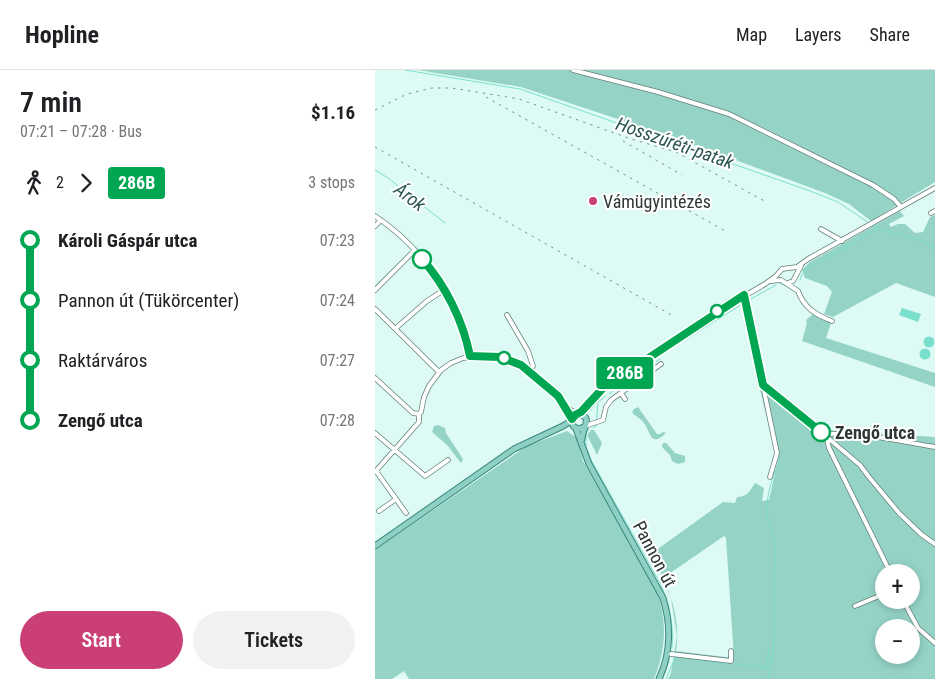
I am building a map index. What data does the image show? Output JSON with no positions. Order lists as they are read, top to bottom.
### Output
{
  "streets": {
    "main road": ["Pannon út"]
  },
  "water": ["Hosszúréti-patak", "Árok"],
  "places": ["Vámügyintézés", "Zengő utca"],
  "lines": ["bus line 286B"],
  "page": {
    "header": "Hopline",
    "nav": ["Map", "Layers", "Share"],
    "heading": ["7 min", "07:21 – 07:28 · Bus", "$1.16"],
    "on_map": "286B",
    "legs": ["2", "286B", "3 stops"],
    "list": [
      {
        "name": "Károli Gáspár utca",
        "value": "07:23"
      },
      {
        "name": "Pannon út (Tükörcenter)",
        "value": "07:24"
      },
      {
        "name": "Raktárváros",
        "value": "07:27"
      },
      {
        "name": "Zengő utca",
        "value": "07:28"
      }
    ],
    "map_buttons": ["+", "−"],
    "buttons": ["Start", "Tickets"]
  }
}
